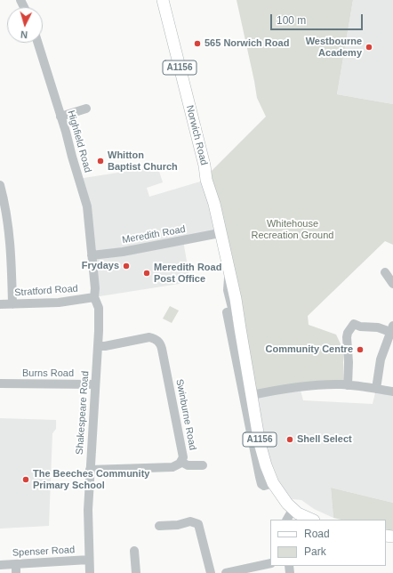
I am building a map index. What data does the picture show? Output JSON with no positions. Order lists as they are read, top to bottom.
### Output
{
  "streets": {
    "main road": ["A1156", "Norwich Road"],
    "street": [
      "Highfield Road",
      "Meredith Road",
      "Stratford Road",
      "Burns Road",
      "Shakespeare Road",
      "Swinburne Road",
      "Spenser Road"
    ]
  },
  "crossings": [
    ["A1156", "Norwich Road"],
    ["Norwich Road", "Meredith Road"],
    ["Highfield Road", "Meredith Road"],
    ["Highfield Road", "Shakespeare Road"],
    ["Meredith Road", "Shakespeare Road"],
    ["Stratford Road", "Shakespeare Road"],
    ["Burns Road", "Shakespeare Road"],
    ["Shakespeare Road", "Swinburne Road"],
    ["Shakespeare Road", "Spenser Road"]
  ],
  "parks": ["Whitehouse Recreation Ground"],
  "places": [
    "565 Norwich Road",
    "Westbourne Academy",
    "Whitton Baptist Church",
    "Frydays",
    "Meredith Road Post Office",
    "Community Centre",
    "Shell Select",
    "The Beeches Community Primary School"
  ],
  "legend": ["Road", "Park"],
  "scale_bar": "100 m",
  "north": "bottom"
}
